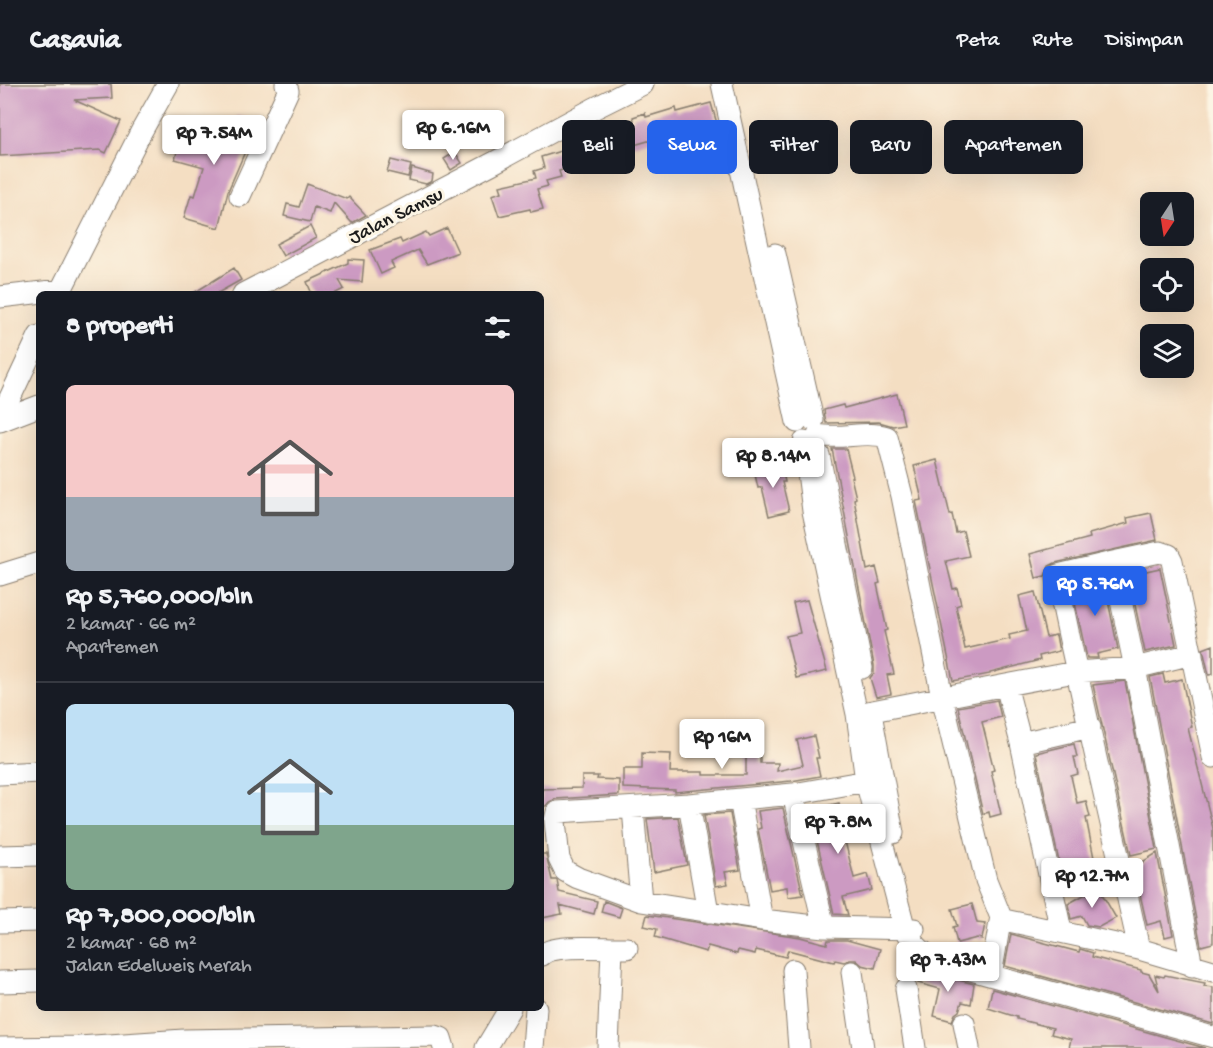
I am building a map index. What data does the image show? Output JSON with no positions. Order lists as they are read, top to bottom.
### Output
{
  "streets": {
    "street": ["Jalan Samsu"]
  },
  "north": "bottom",
  "page": {
    "header": "Casavia",
    "nav": ["Peta", "Rute", "Disimpan"],
    "price": [
      "Rp 6.16M",
      "Rp 7.54M",
      "Rp 8.14M",
      "Rp 5.76M",
      "Rp 16M",
      "Rp 7.8M",
      "Rp 12.7M",
      "Rp 7.43M"
    ],
    "chip": [
      "Beli",
      "Sewa",
      "Filter",
      "Baru",
      "Apartemen"
    ],
    "heading": "8 properti",
    "list": [
      {
        "name": "Rp 5,760,000/bln",
        "note": "2 kamar · 66 m² · Apartemen"
      },
      {
        "name": "Rp 7,800,000/bln",
        "note": "2 kamar · 68 m² · Jalan Edelweis Merah"
      }
    ]
  }
}
